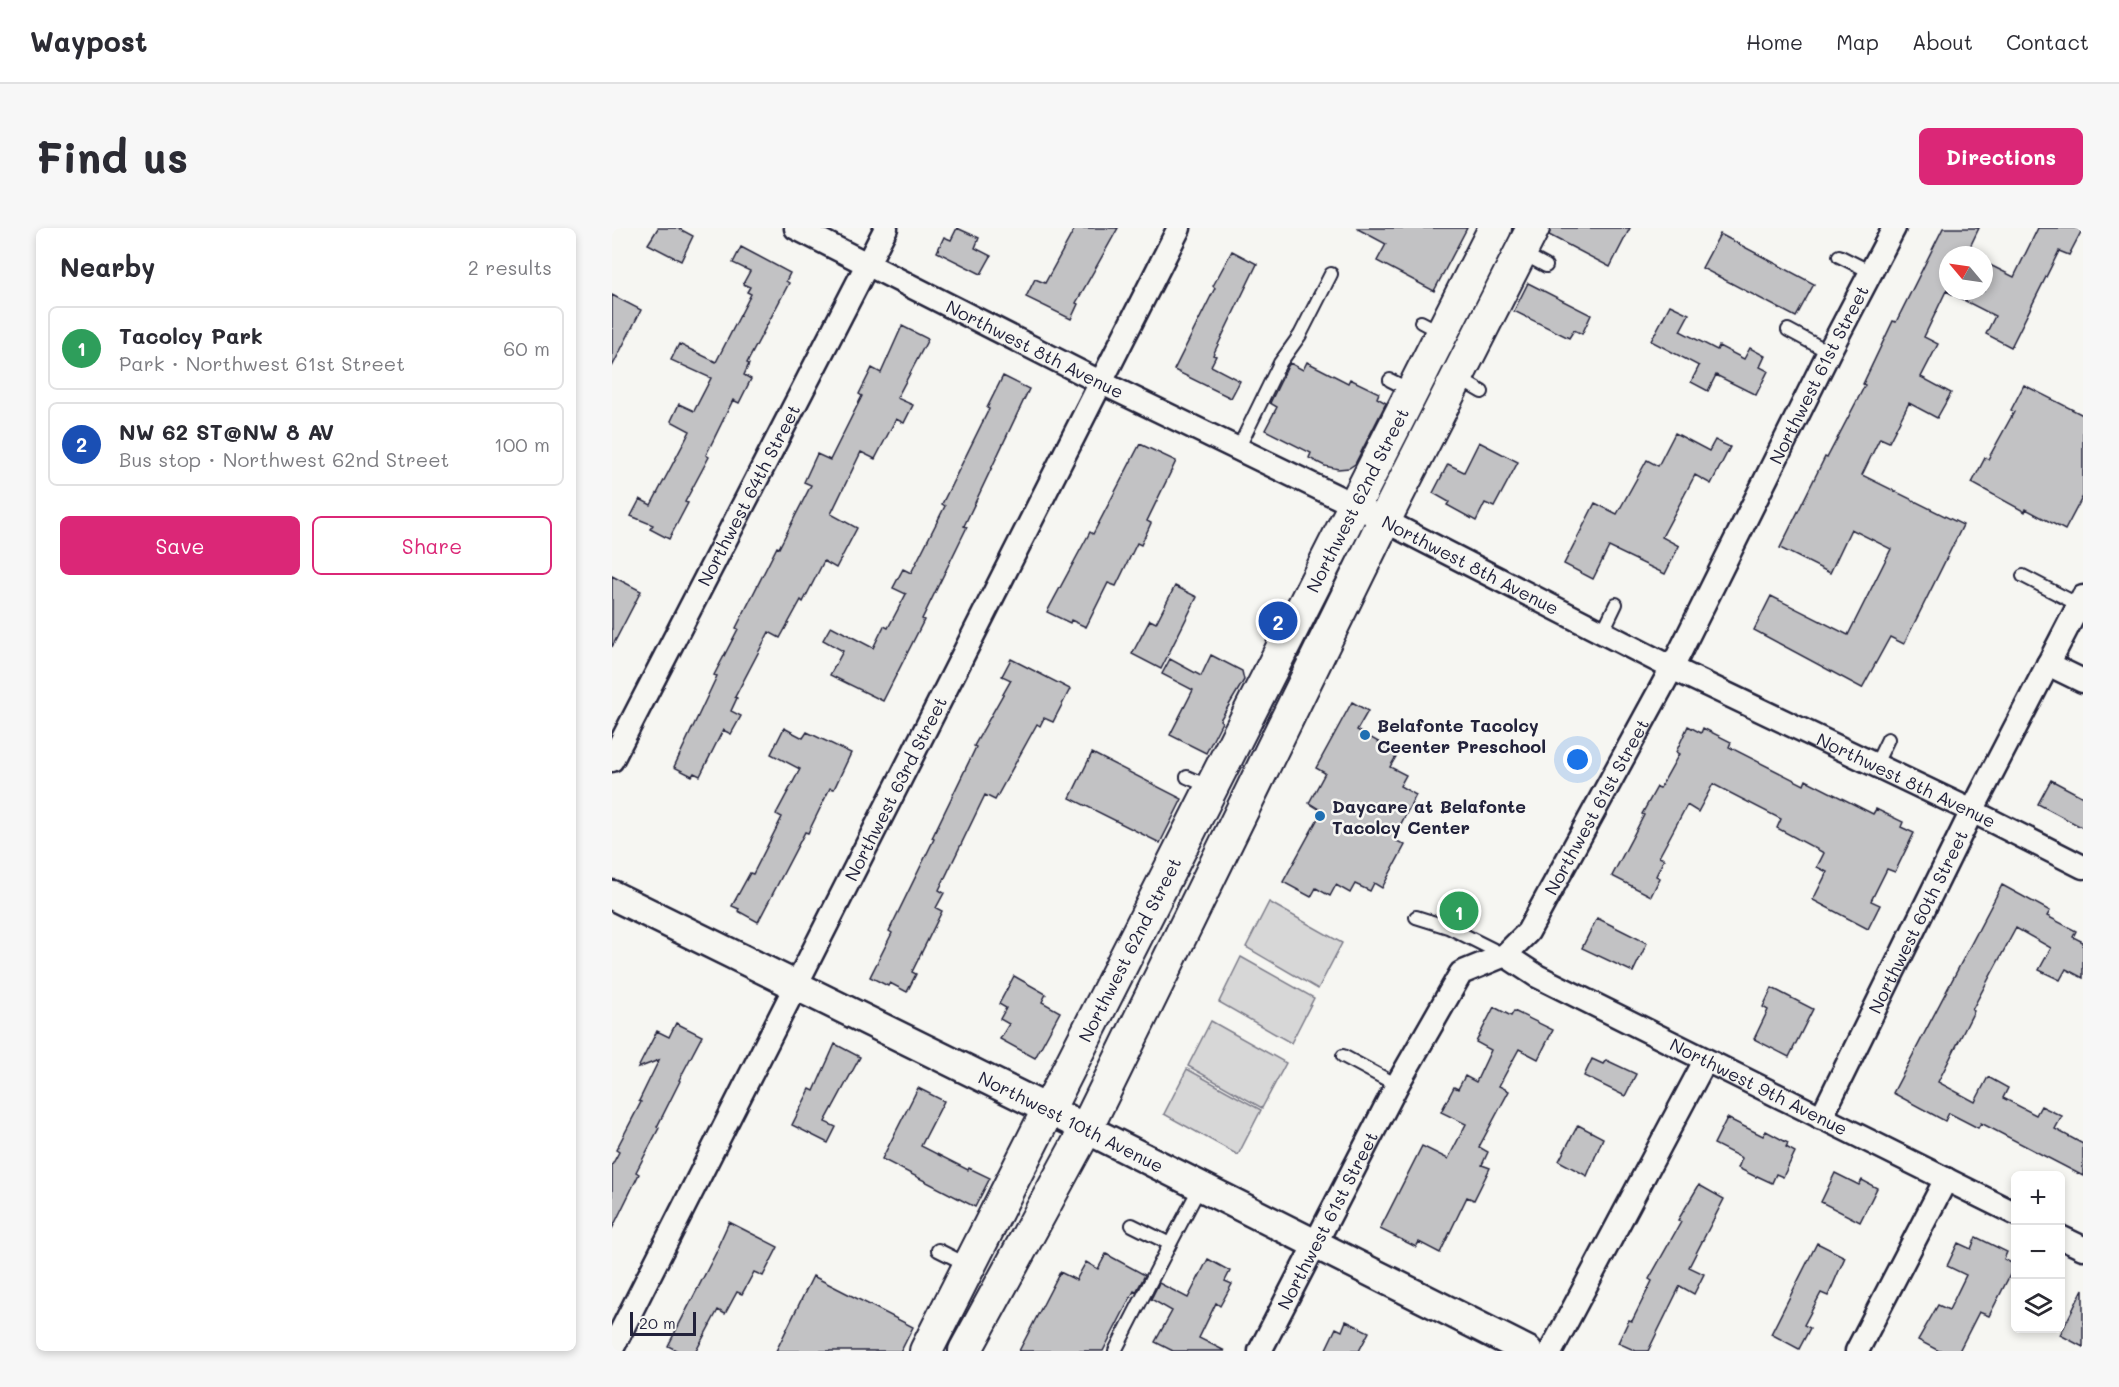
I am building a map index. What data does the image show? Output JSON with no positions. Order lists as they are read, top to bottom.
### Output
{
  "streets": {
    "main road": ["Northwest 62nd Street"],
    "street": [
      "Northwest 8th Avenue",
      "Northwest 61st Street",
      "Northwest 64th Street",
      "Northwest 63rd Street",
      "Northwest 60th Street",
      "Northwest 9th Avenue",
      "Northwest 10th Avenue"
    ]
  },
  "crossings": [
    ["Northwest 8th Avenue", "Northwest 61st Street"],
    ["Northwest 8th Avenue", "Northwest 64th Street"],
    ["Northwest 8th Avenue", "Northwest 62nd Street"],
    ["Northwest 8th Avenue", "Northwest 63rd Street"],
    ["Northwest 8th Avenue", "Northwest 60th Street"],
    ["Northwest 61st Street", "Northwest 9th Avenue"],
    ["Northwest 61st Street", "Northwest 10th Avenue"],
    ["Northwest 62nd Street", "Northwest 10th Avenue"],
    ["Northwest 63rd Street", "Northwest 10th Avenue"],
    ["Northwest 60th Street", "Northwest 9th Avenue"]
  ],
  "places": ["Belafonte Tacolcy Ceenter Preschool", "Daycare at Belafonte Tacolcy Center"],
  "scale_bar": "20 m",
  "north": "top left",
  "page": {
    "header": "Waypost",
    "nav": [
      "Home",
      "Map",
      "About",
      "Contact"
    ],
    "buttons": [
      "Directions",
      ["Save", "Share"]
    ],
    "title": "Find us",
    "heading": ["Nearby", "2 results"],
    "list": [
      {
        "mark": "1",
        "name": "Tacolcy Park",
        "note": "Park · Northwest 61st Street",
        "value": "60 m"
      },
      {
        "mark": "2",
        "name": "NW 62 ST@NW 8 AV",
        "note": "Bus stop · Northwest 62nd Street",
        "value": "100 m"
      }
    ],
    "pins": ["2", "1"],
    "map_buttons": ["+", "−"],
    "scale": "20 m"
  }
}
